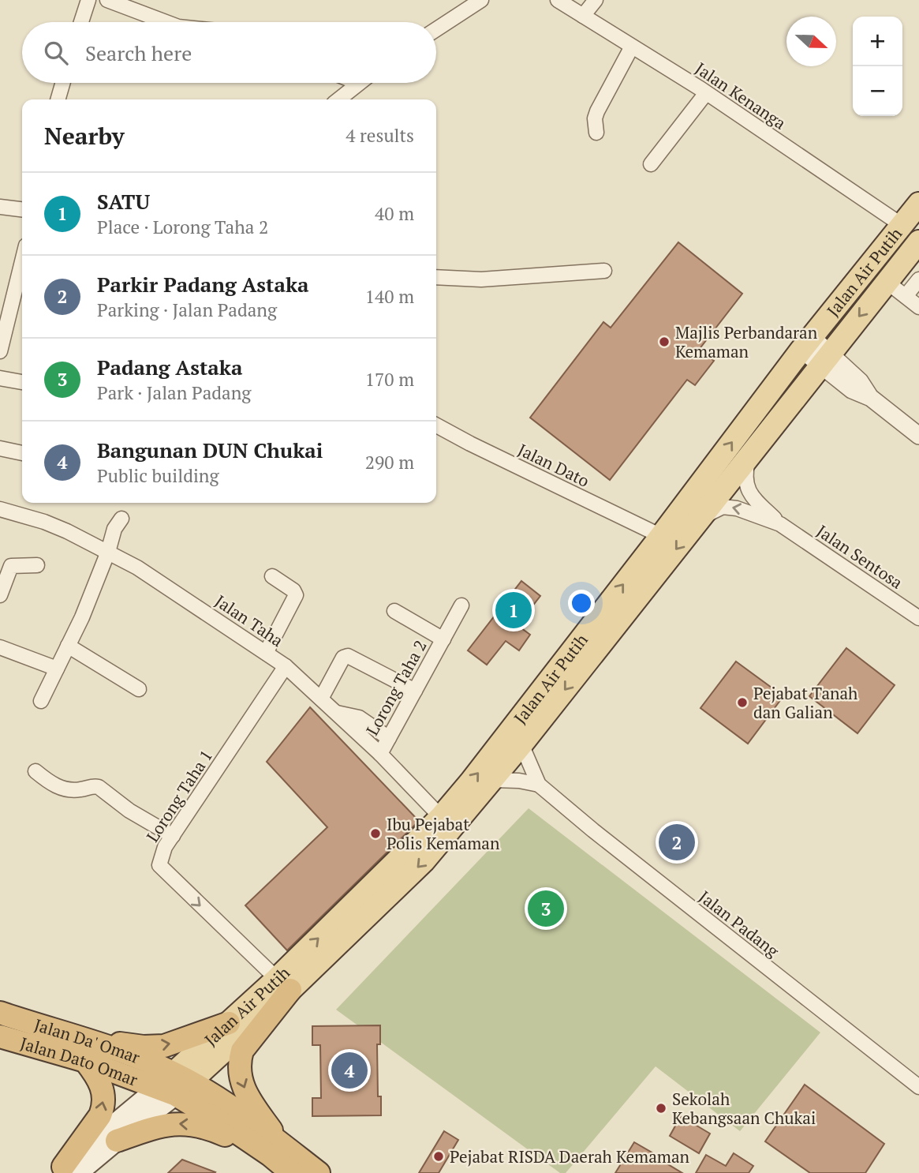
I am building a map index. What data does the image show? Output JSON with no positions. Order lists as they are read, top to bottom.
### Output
{
  "streets": {
    "highway": ["Jalan Da' Omar", "Jalan Dato Omar"],
    "main road": ["Jalan Air Putih"],
    "street": [
      "Jalan Kenanga",
      "Jalan Dato",
      "Jalan Sentosa",
      "Jalan Taha",
      "Lorong Taha 2",
      "Lorong Taha 1",
      "Jalan Padang"
    ]
  },
  "crossings": [
    ["Jalan Kenanga", "Jalan Air Putih"],
    ["Jalan Air Putih", "Jalan Dato"],
    ["Jalan Air Putih", "Jalan Taha"],
    ["Jalan Air Putih", "Lorong Taha 1"],
    ["Jalan Air Putih", "Jalan Dato Omar"],
    ["Jalan Taha", "Lorong Taha 2"],
    ["Jalan Taha", "Lorong Taha 1"],
    ["Jalan Da' Omar", "Jalan Dato Omar"]
  ],
  "one_way": ["Lorong Taha 1"],
  "places": [
    "Majlis Perbandaran Kemaman",
    "Pejabat Tanah dan Galian",
    "Ibu Pejabat Polis Kemaman",
    "Sekolah Kebangsaan Chukai",
    "Pejabat RISDA Daerah Kemaman"
  ],
  "north": "right",
  "page": {
    "map_buttons": ["+", "−"],
    "search": "Search here",
    "heading": ["Nearby", "4 results"],
    "list": [
      {
        "mark": "1",
        "name": "SATU",
        "note": "Place · Lorong Taha 2",
        "value": "40 m"
      },
      {
        "mark": "2",
        "name": "Parkir Padang Astaka",
        "note": "Parking · Jalan Padang",
        "value": "140 m"
      },
      {
        "mark": "3",
        "name": "Padang Astaka",
        "note": "Park · Jalan Padang",
        "value": "170 m"
      },
      {
        "mark": "4",
        "name": "Bangunan DUN Chukai",
        "note": "Public building",
        "value": "290 m"
      }
    ],
    "pins": [
      "1",
      "2",
      "3",
      "4"
    ]
  }
}
